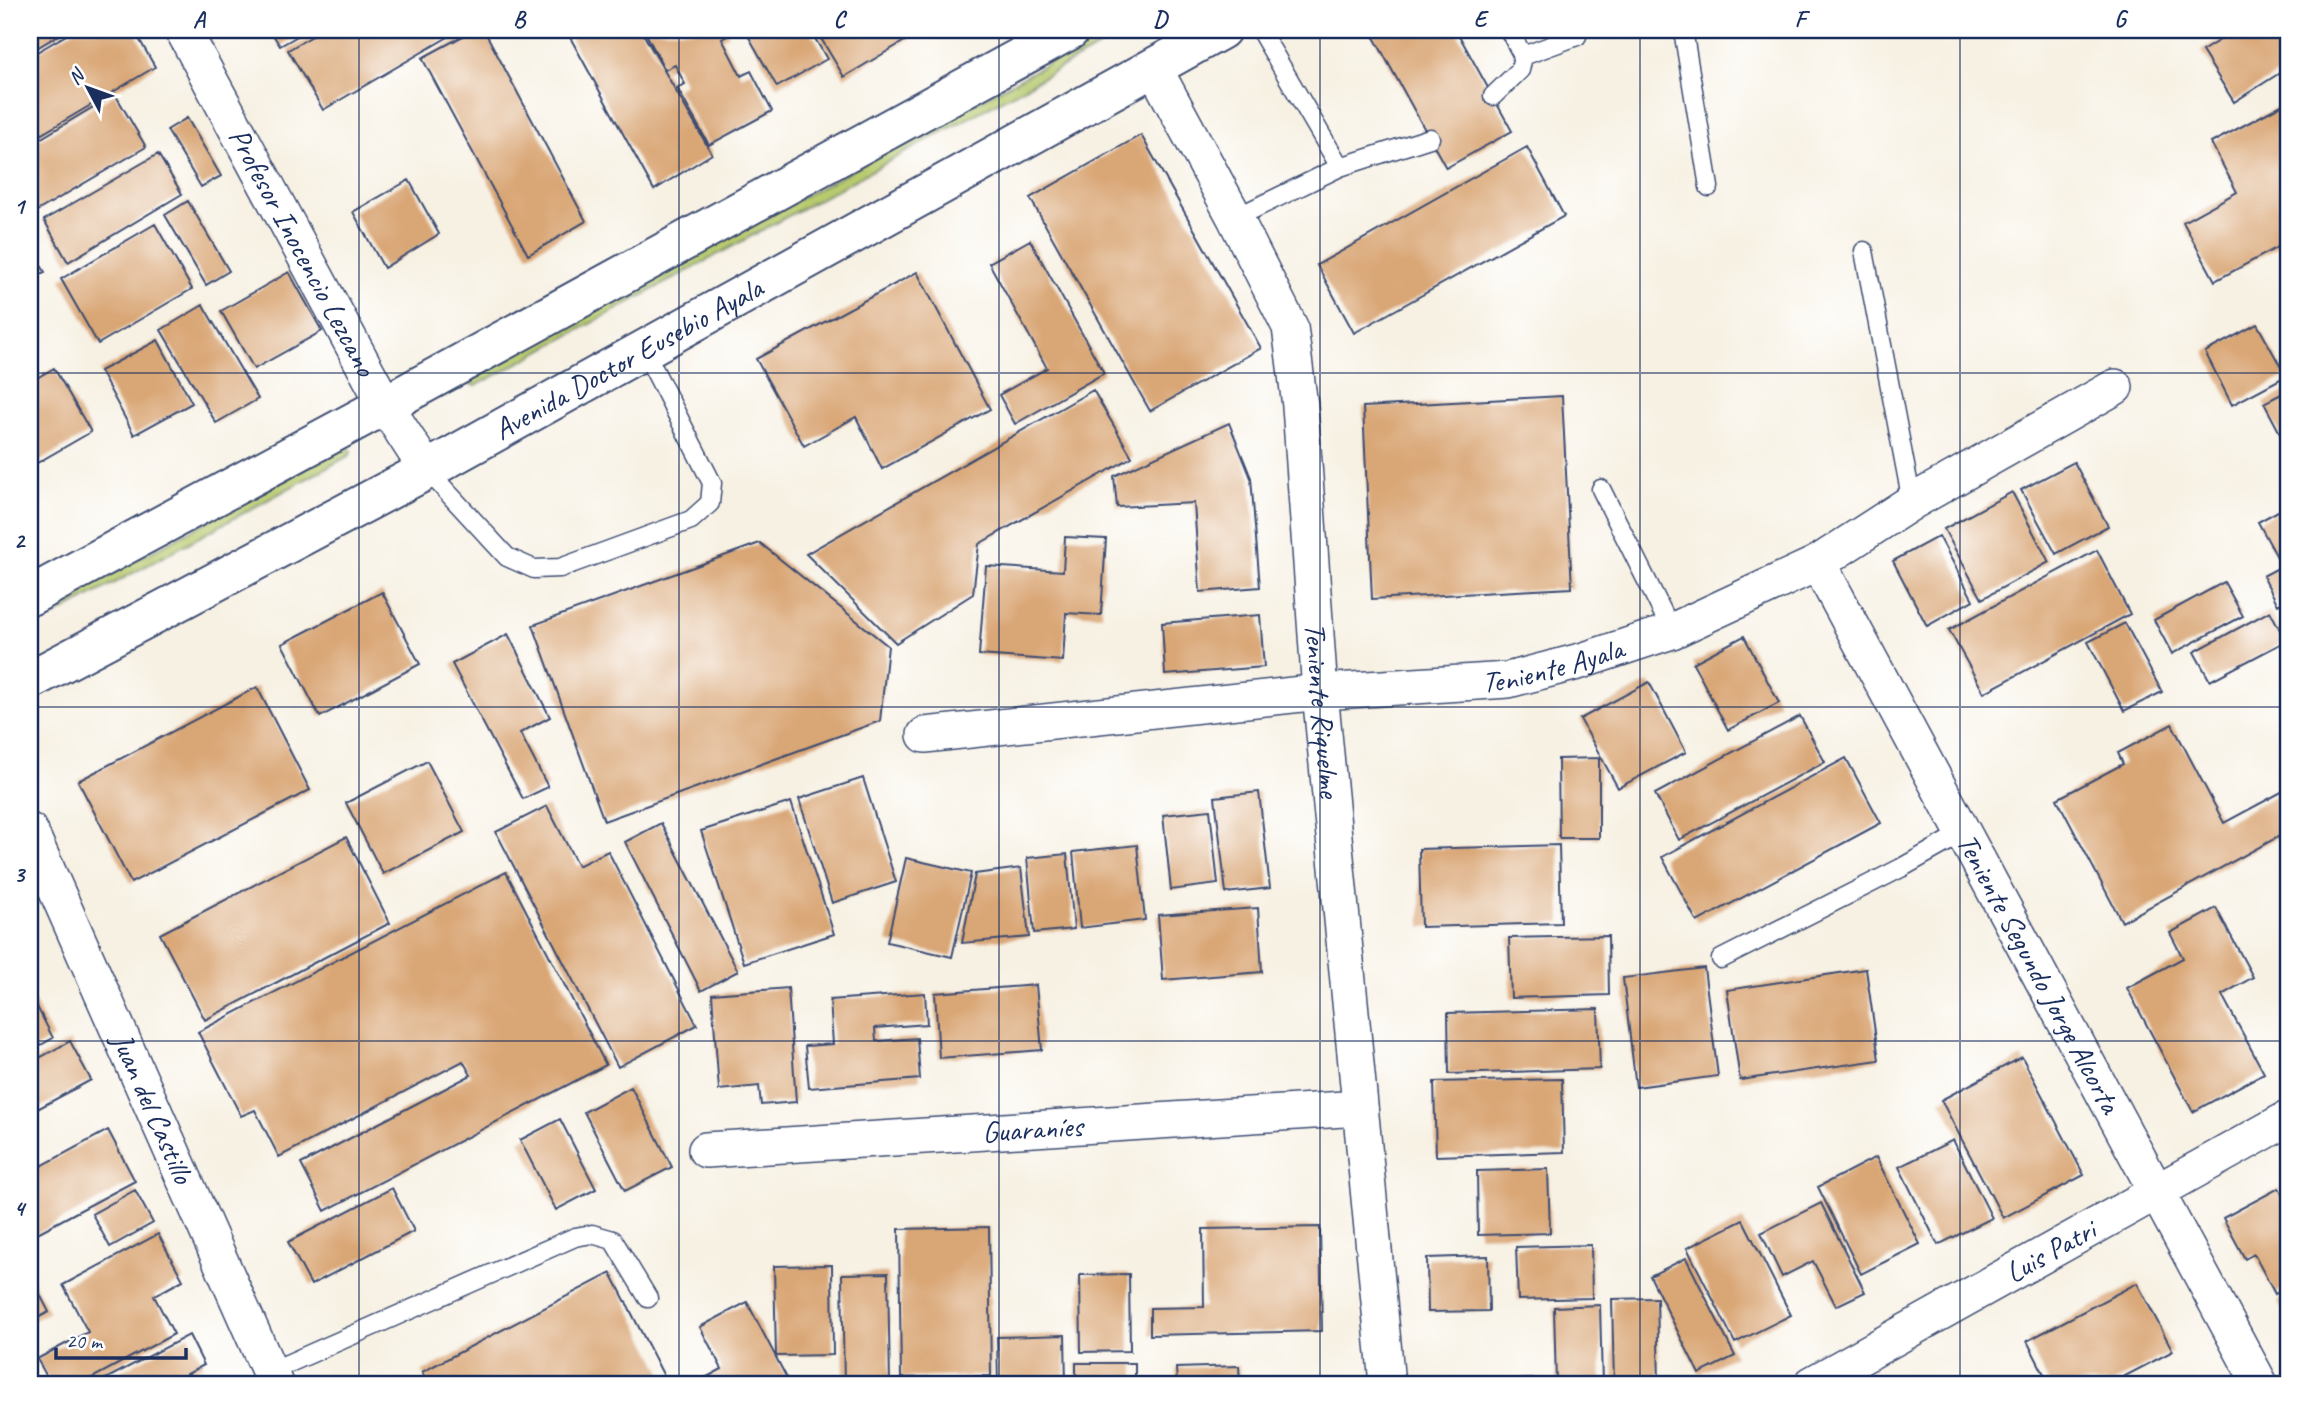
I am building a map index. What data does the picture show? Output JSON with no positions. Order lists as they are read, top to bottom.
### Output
{
  "streets": {
    "highway": ["Avenida Doctor Eusebio Ayala"],
    "street": [
      "Profesor Inocencio Lezcano",
      "Teniente Ayala",
      "Teniente Riquelme",
      "Teniente Segundo Jorge Alcorta",
      "Juan del Castillo",
      "Guaraníes",
      "Luis Patri"
    ]
  },
  "crossings": [
    ["Profesor Inocencio Lezcano", "Avenida Doctor Eusebio Ayala"],
    ["Avenida Doctor Eusebio Ayala", "Teniente Riquelme"],
    ["Teniente Ayala", "Teniente Riquelme"],
    ["Teniente Ayala", "Teniente Segundo Jorge Alcorta"],
    ["Teniente Riquelme", "Guaraníes"],
    ["Teniente Segundo Jorge Alcorta", "Luis Patri"]
  ],
  "scale_bar": "20 m",
  "north": "top left",
  "grid": {
    "columns": [
      "A",
      "B",
      "C",
      "D",
      "E",
      "F",
      "G"
    ],
    "rows": [
      "1",
      "2",
      "3",
      "4"
    ]
  }
}
